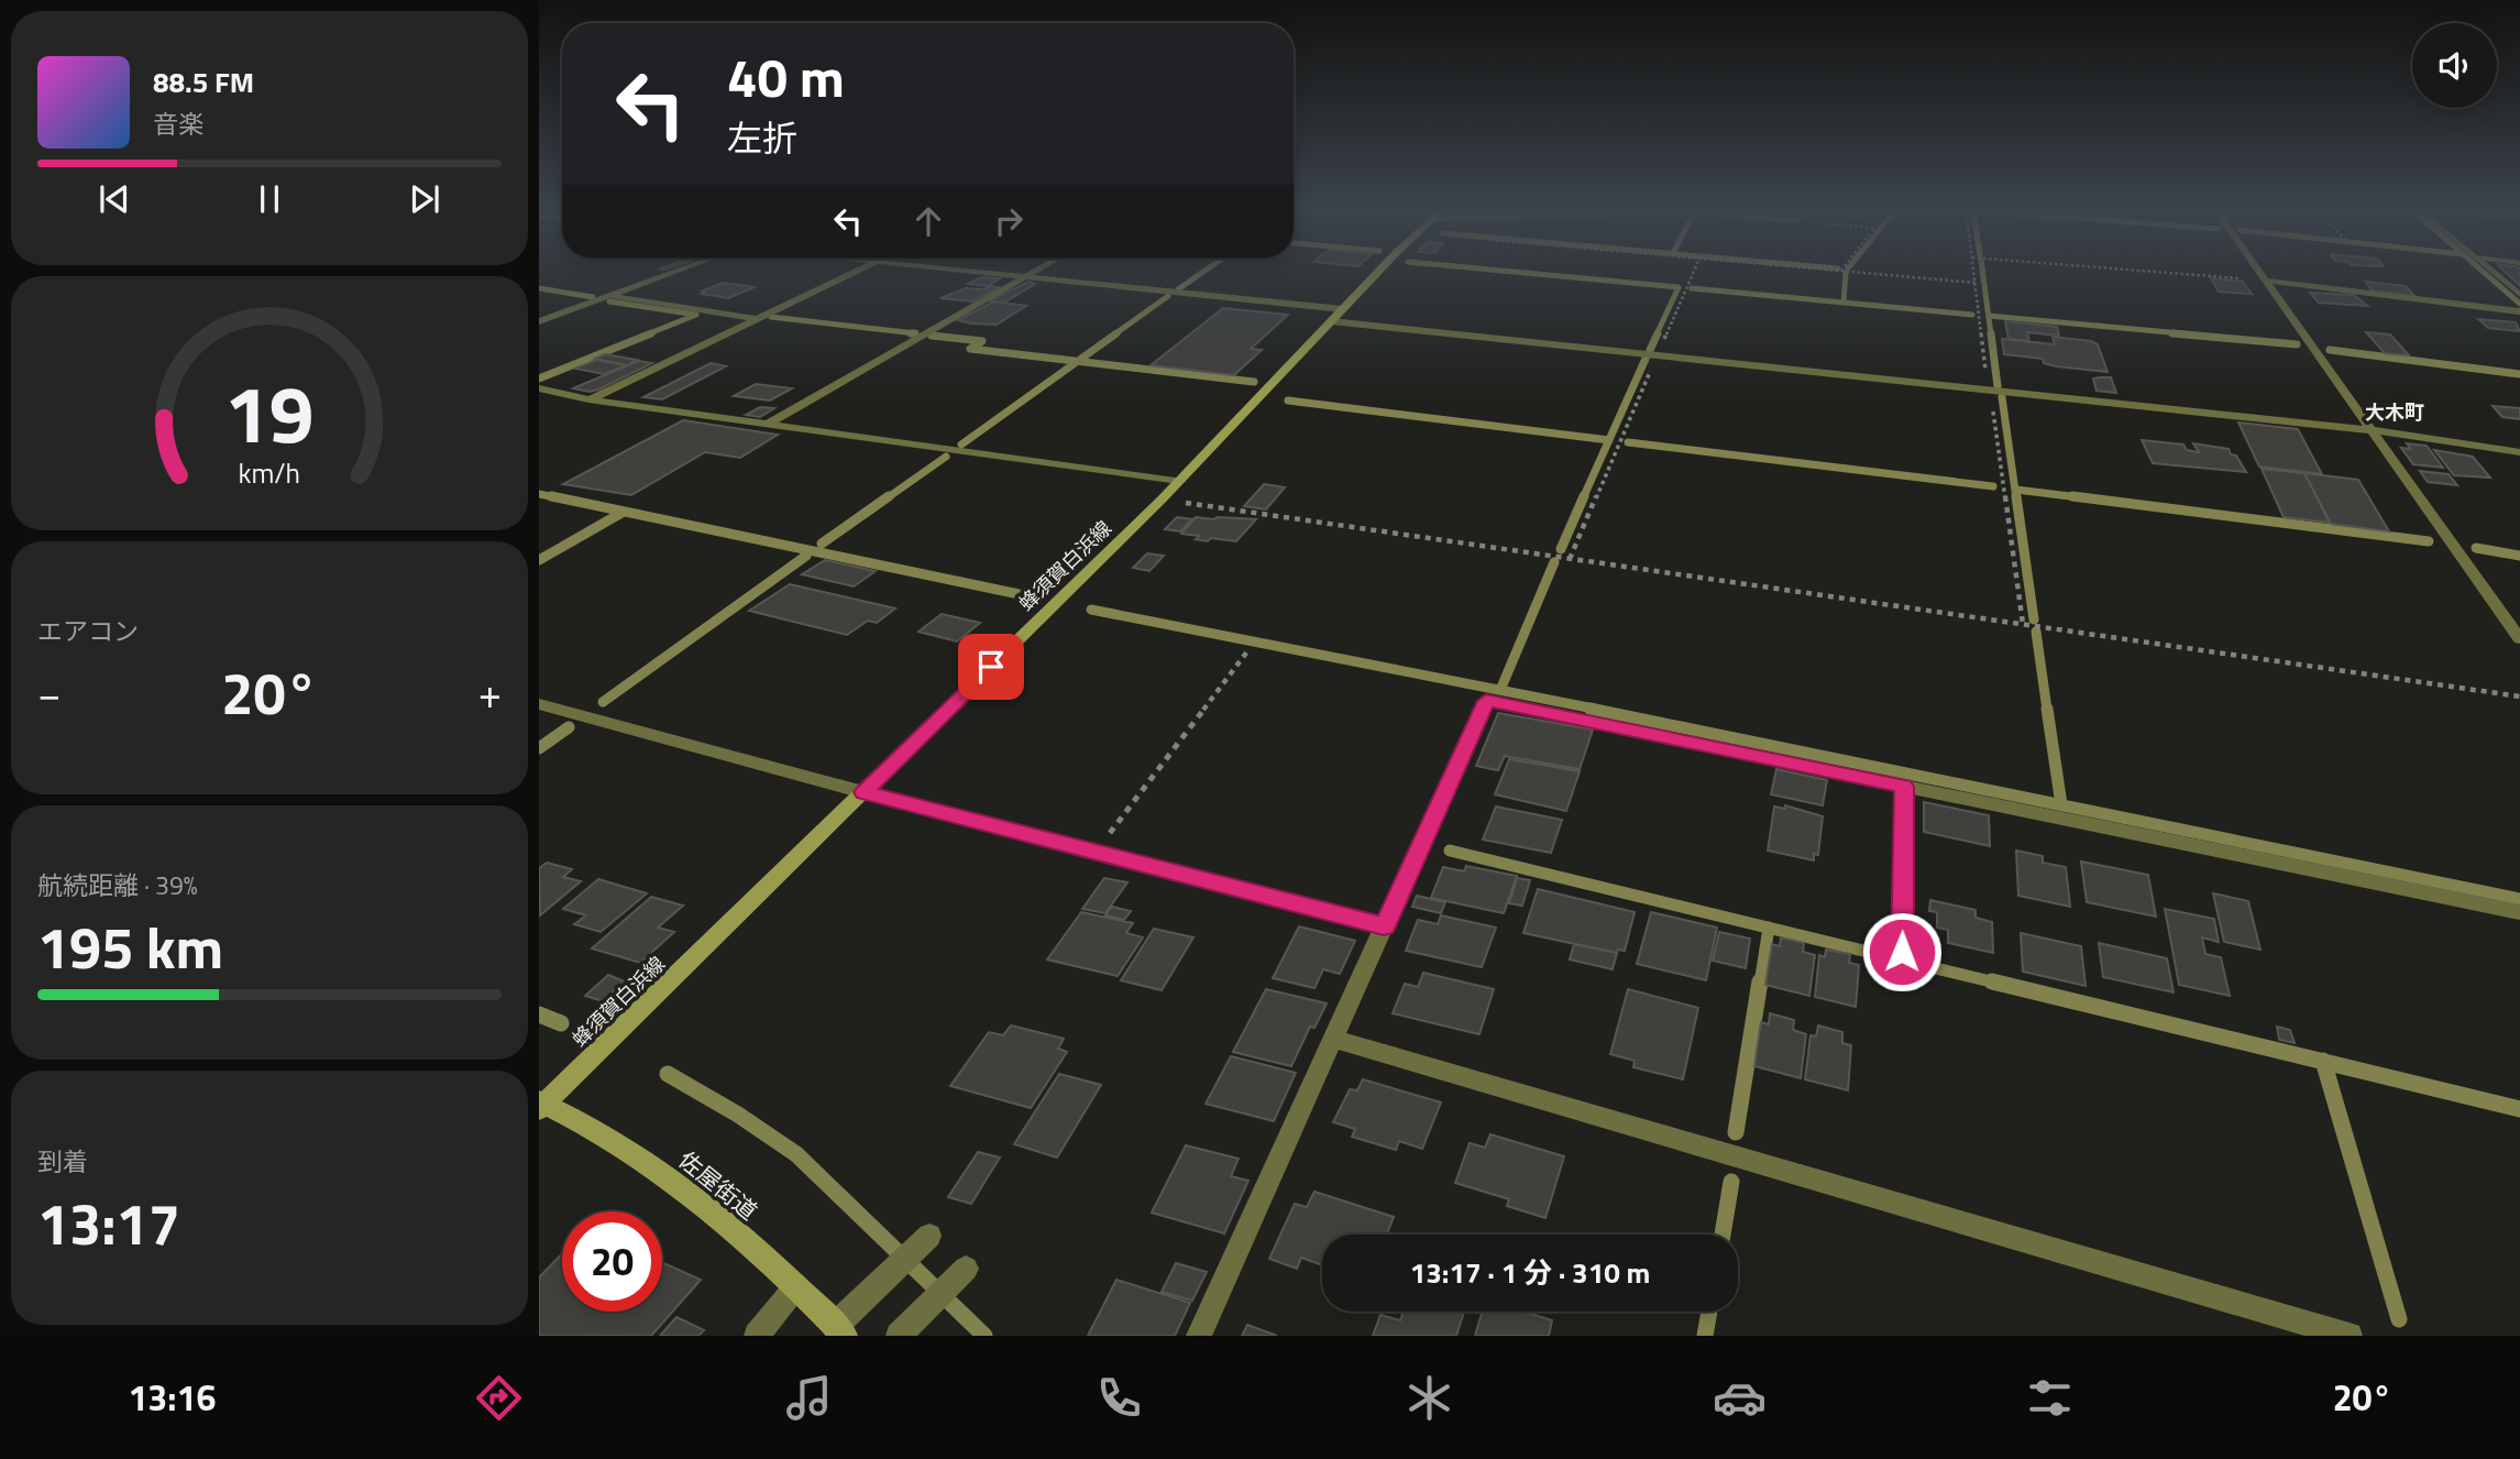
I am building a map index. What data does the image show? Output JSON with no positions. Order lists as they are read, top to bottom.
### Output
{
  "streets": {
    "main road": ["蜂須賀白浜線", "佐屋街道"]
  },
  "crossings": [
    ["蜂須賀白浜線", "佐屋街道"]
  ],
  "districts": ["大木町"],
  "page": {
    "turn": ["40 m", "左折"],
    "song": ["88.5 FM", "音楽"],
    "tile": [
      "エアコン",
      ["航続距離 · 39%", "195 km"],
      ["到着", "13:17"]
    ],
    "heat": ["−", "20°", "+"],
    "limit": "20",
    "trip": "13:17 · 1 分 · 310 m",
    "tabs": ["13:16", "20°"],
    "gauge": ["19", "km/h"]
  }
}
